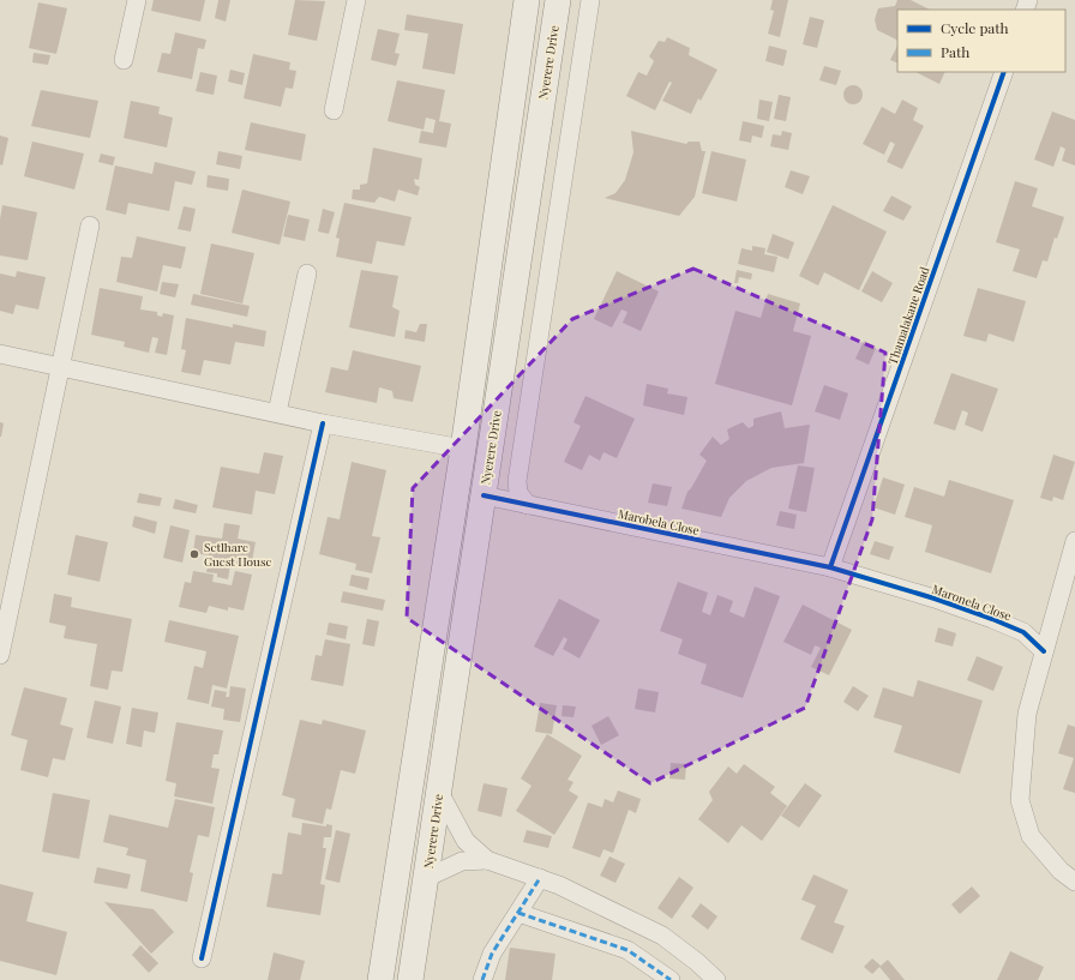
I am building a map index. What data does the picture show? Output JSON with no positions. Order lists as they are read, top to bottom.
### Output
{
  "streets": {
    "main road": ["Nyerere Drive"],
    "street": ["Thamalakane Road", "Marobela Close", "Maronela Close"]
  },
  "crossings": [
    ["Nyerere Drive", "Marobela Close"],
    ["Thamalakane Road", "Marobela Close"],
    ["Thamalakane Road", "Maronela Close"],
    ["Marobela Close", "Maronela Close"]
  ],
  "places": ["Setlhare Guest House"],
  "legend": ["Cycle path", "Path"]
}
